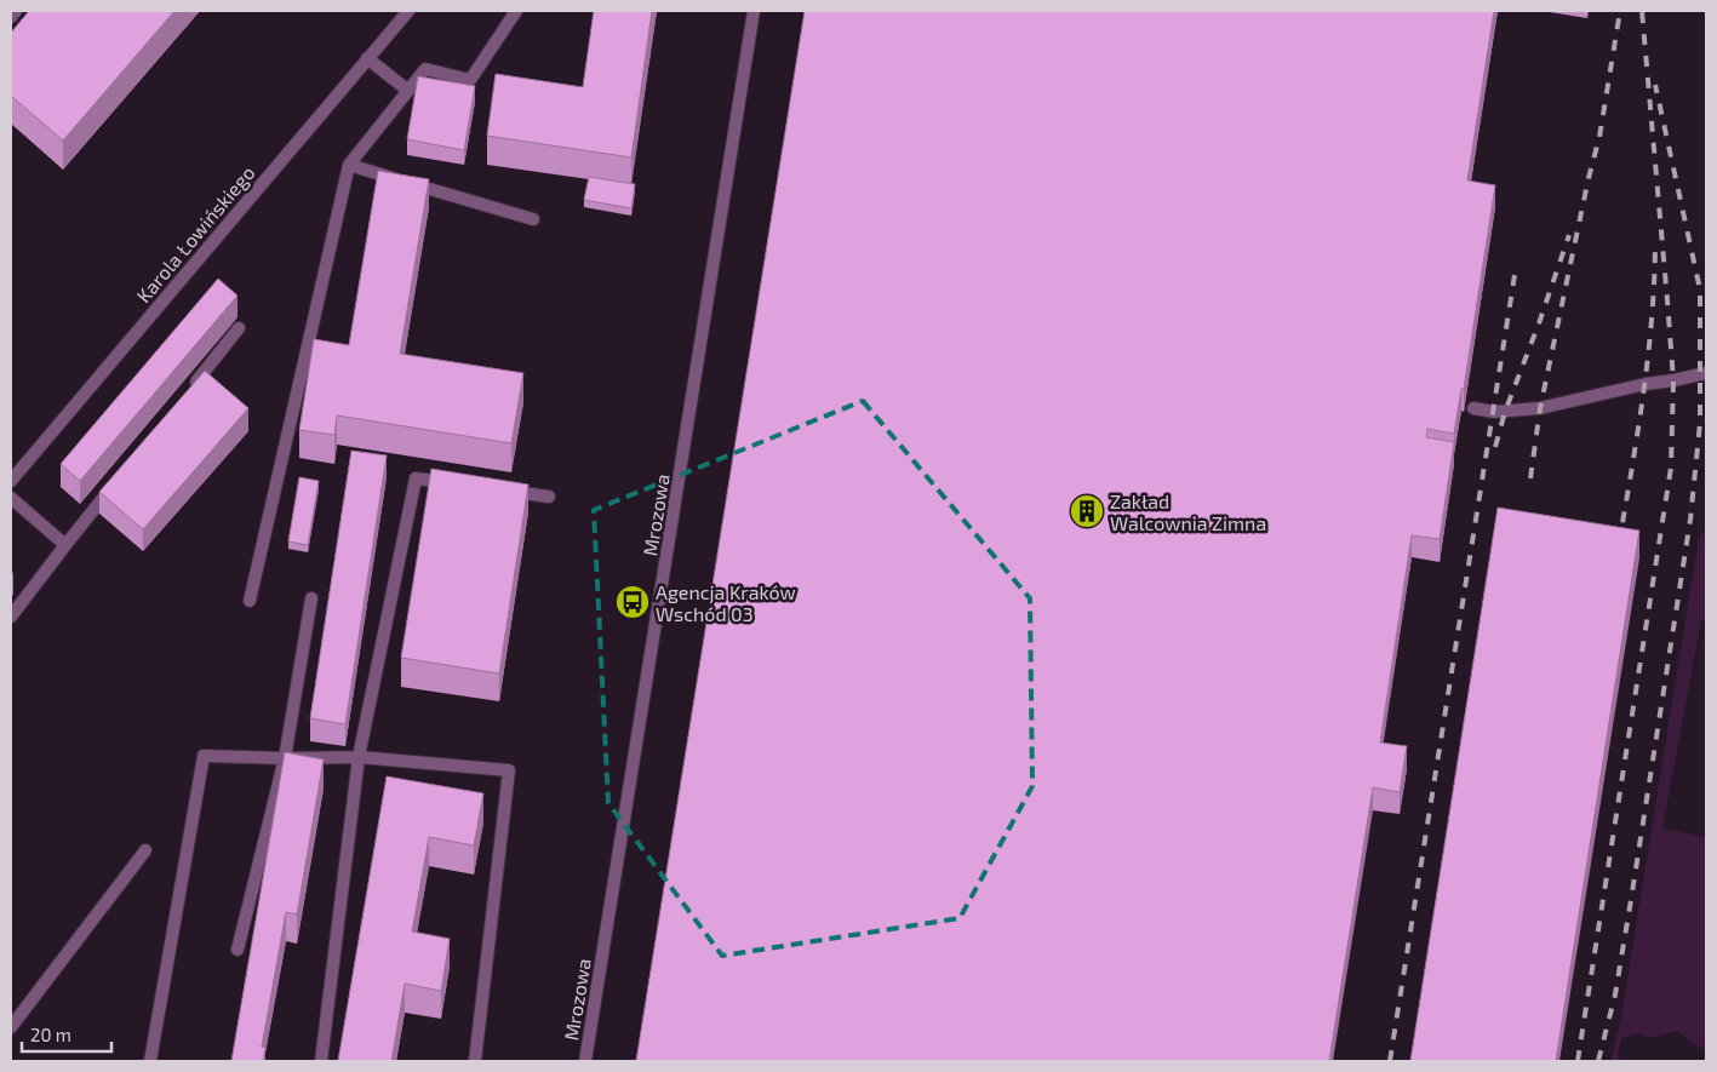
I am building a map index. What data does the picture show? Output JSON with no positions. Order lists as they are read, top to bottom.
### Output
{
  "streets": {
    "street": ["Karola Łowińskiego", "Mrozowa"]
  },
  "places": {
    "building": ["Zakład Walcownia Zimna"],
    "bus stop": ["Agencja Kraków Wschód 03"]
  },
  "scale_bar": "20 m"
}
